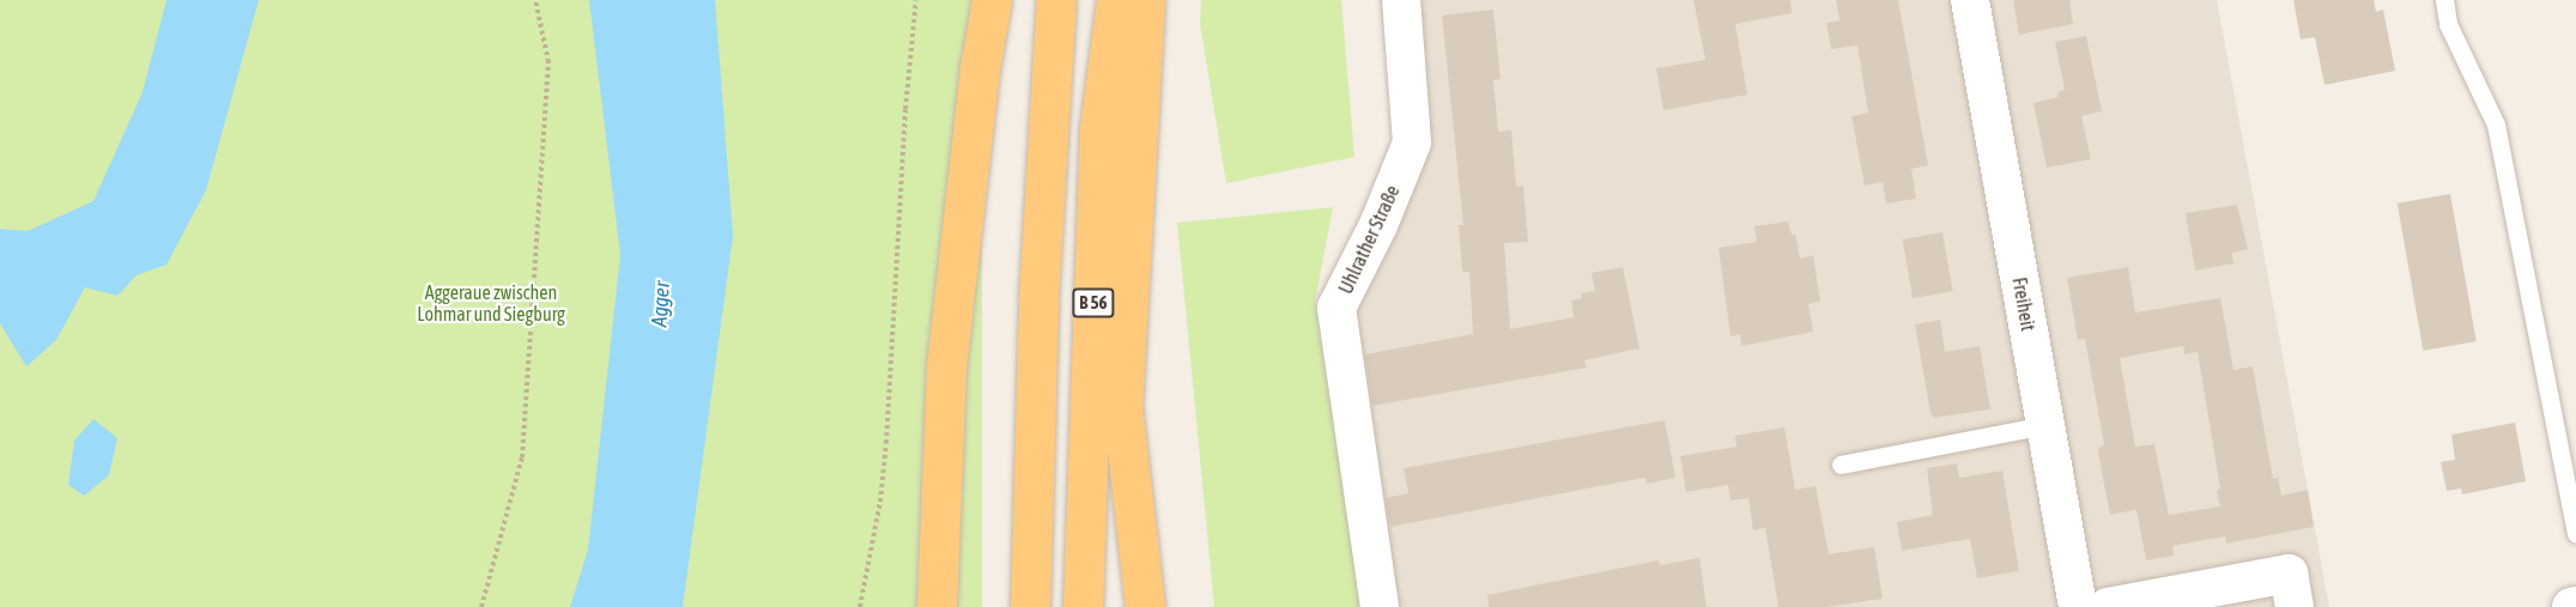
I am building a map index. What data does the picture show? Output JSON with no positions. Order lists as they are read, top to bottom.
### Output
{
  "streets": {
    "highway": ["B 56"],
    "street": ["Uhlrather Straße", "Freiheit"]
  },
  "water": ["Agger"],
  "parks": ["Aggeraue zwischen Lohmar und Siegburg"]
}
